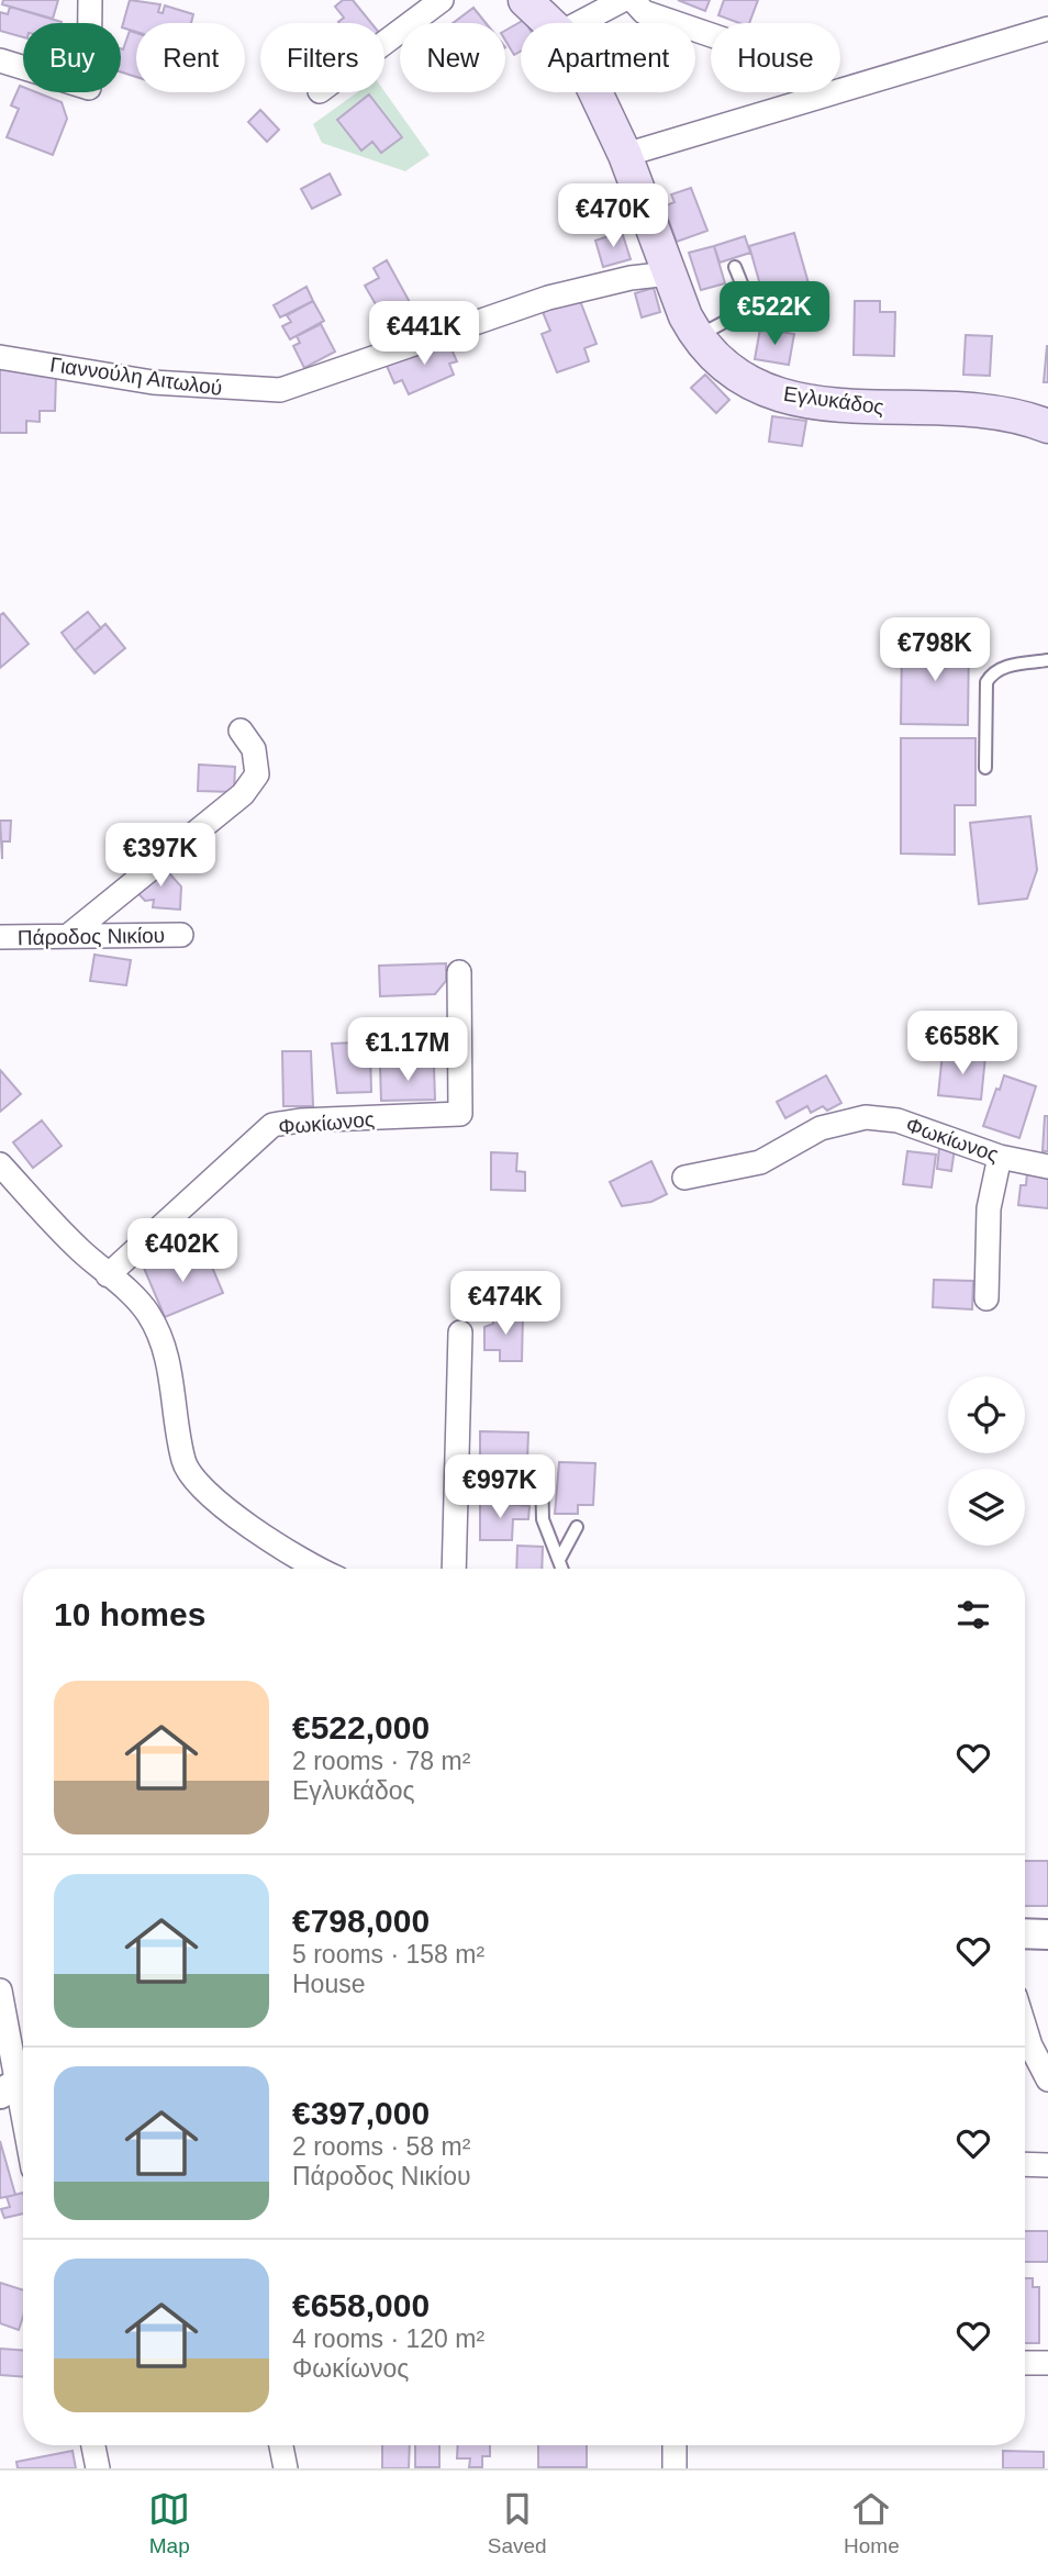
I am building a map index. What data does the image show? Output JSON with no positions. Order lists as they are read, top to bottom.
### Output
{
  "streets": {
    "main road": ["Εγλυκάδος"],
    "street": ["Γιαννούλη Αιτωλού", "Πάροδος Νικίου", "Φωκίωνος"]
  },
  "crossings": [
    ["Γιαννούλη Αιτωλού", "Εγλυκάδος"]
  ],
  "page": {
    "chip": [
      "Buy",
      "Rent",
      "Filters",
      "New",
      "Apartment",
      "House"
    ],
    "price": [
      "€470K",
      "€522K",
      "€441K",
      "€798K",
      "€397K",
      "€658K",
      "€1.17M",
      "€402K",
      "€474K",
      "€997K"
    ],
    "heading": "10 homes",
    "list": [
      {
        "name": "€522,000",
        "note": "2 rooms · 78 m² · Εγλυκάδος"
      },
      {
        "name": "€798,000",
        "note": "5 rooms · 158 m² · House"
      },
      {
        "name": "€397,000",
        "note": "2 rooms · 58 m² · Πάροδος Νικίου"
      },
      {
        "name": "€658,000",
        "note": "4 rooms · 120 m² · Φωκίωνος"
      }
    ],
    "tabs": ["Map", "Saved", "Home"]
  }
}
